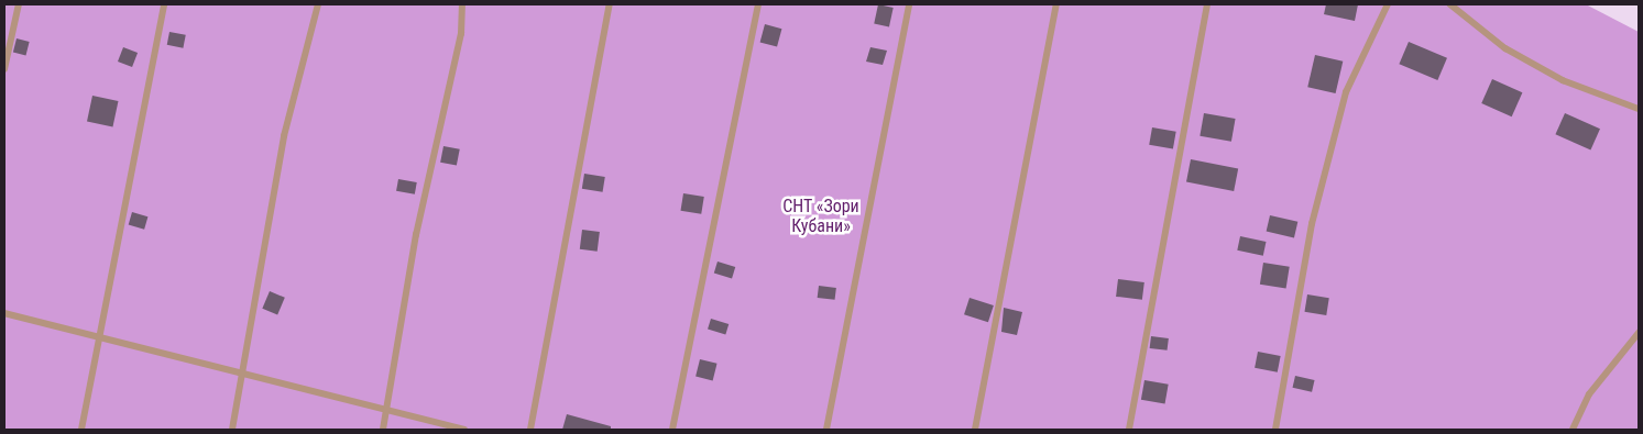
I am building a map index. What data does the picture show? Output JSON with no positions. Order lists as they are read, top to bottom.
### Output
{
  "parks": ["СНТ «Зори Кубани»"]
}
